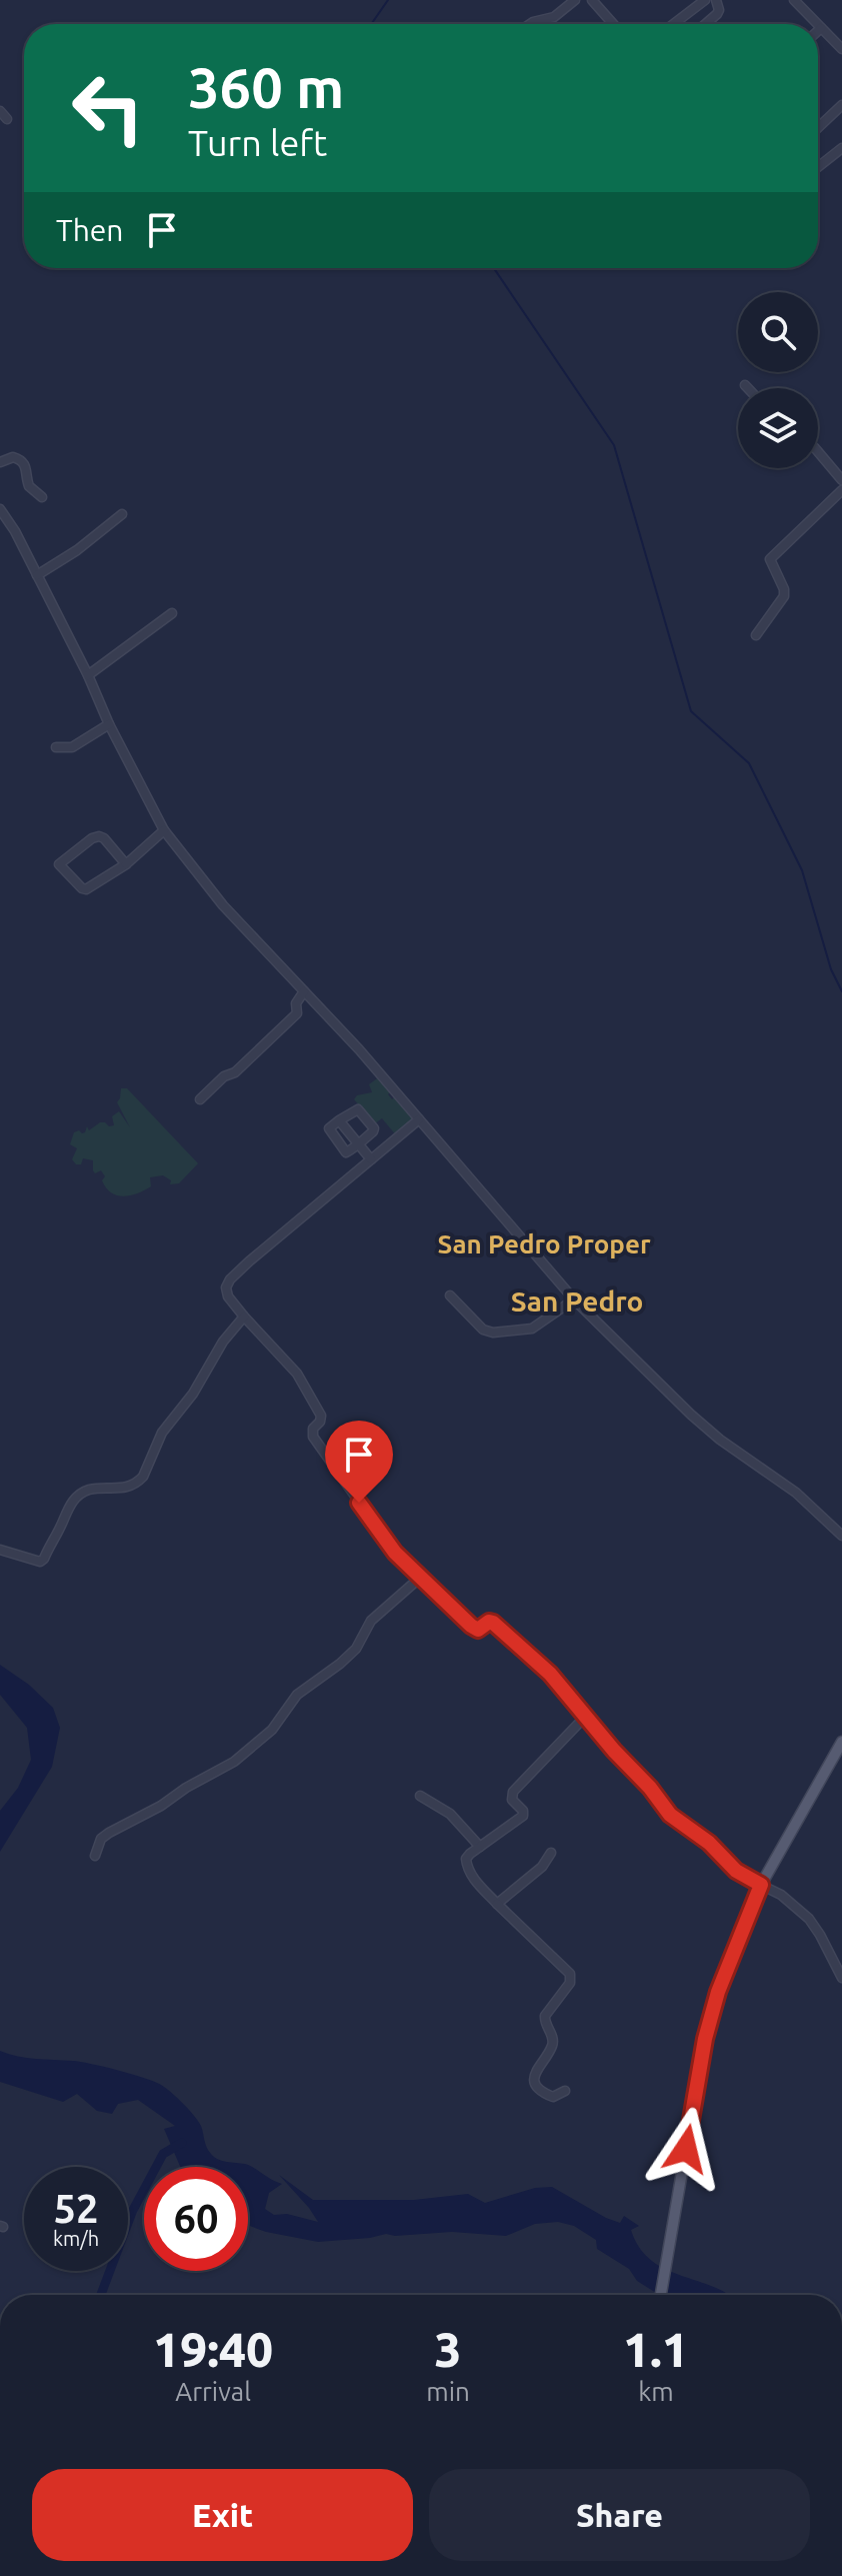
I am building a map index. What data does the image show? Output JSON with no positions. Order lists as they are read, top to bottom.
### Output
{
  "districts": ["San Pedro Proper", "San Pedro"],
  "page": {
    "turn": ["360 m", "Turn left"],
    "then": "Then",
    "speed": "52 km/h",
    "limit": "60",
    "eta": [
      "19:40",
      "Arrival",
      "3",
      "min",
      "1.1",
      "km"
    ],
    "buttons": ["Exit", "Share"]
  }
}
